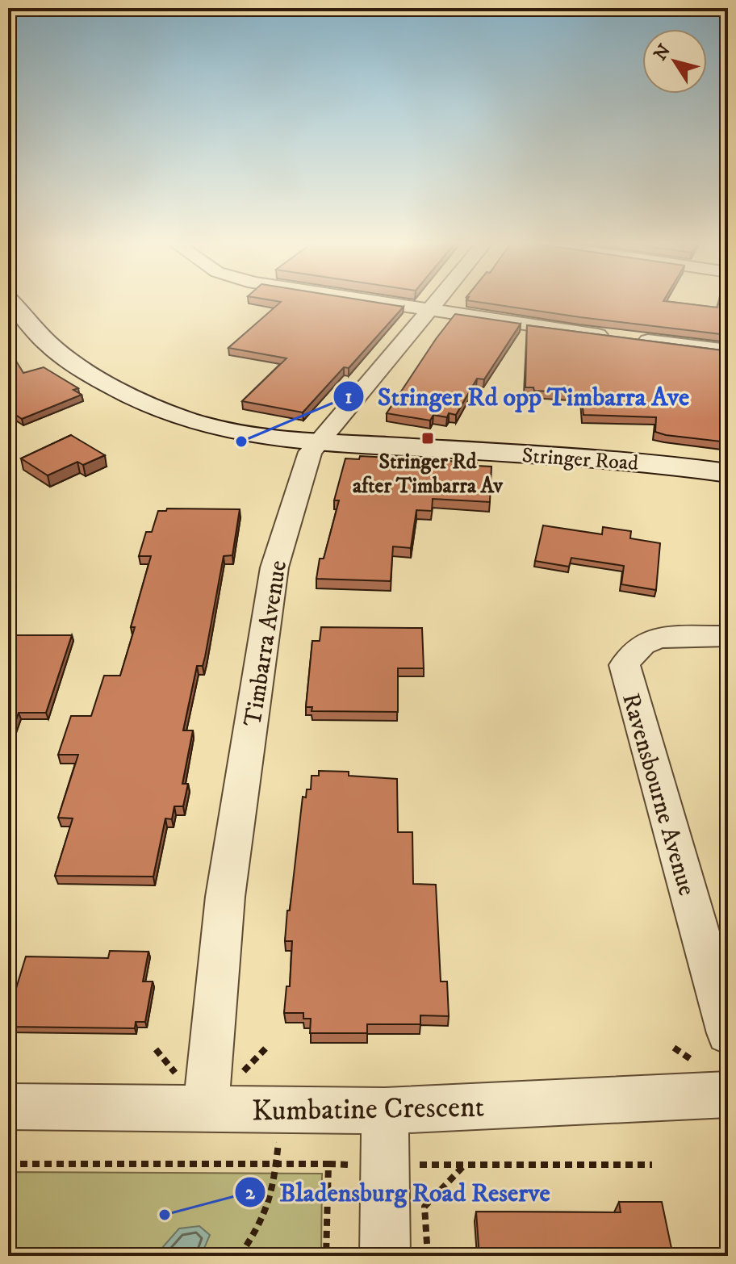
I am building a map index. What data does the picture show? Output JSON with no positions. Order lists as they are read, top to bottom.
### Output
{
  "streets": {
    "street": [
      "Stringer Road",
      "Timbarra Avenue",
      "Ravensbourne Avenue",
      "Kumbatine Crescent"
    ]
  },
  "crossings": [
    ["Stringer Road", "Timbarra Avenue"],
    ["Timbarra Avenue", "Kumbatine Crescent"]
  ],
  "places": {
    "transit": ["Stringer Rd after Timbarra Av"],
    "other": ["Stringer Rd opp Timbarra Ave", "Bladensburg Road Reserve"]
  },
  "north": "top left"
}
